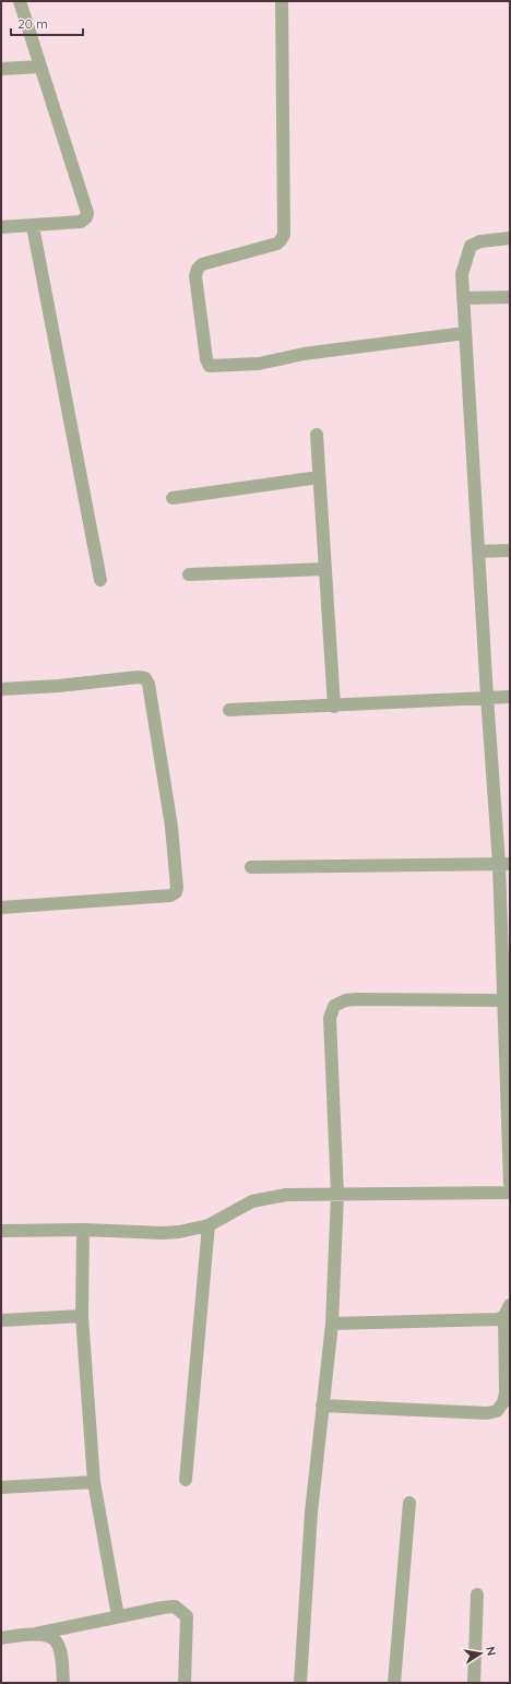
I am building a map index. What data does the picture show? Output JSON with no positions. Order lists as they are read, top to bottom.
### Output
{
  "scale_bar": "20 m",
  "north": "right"
}
